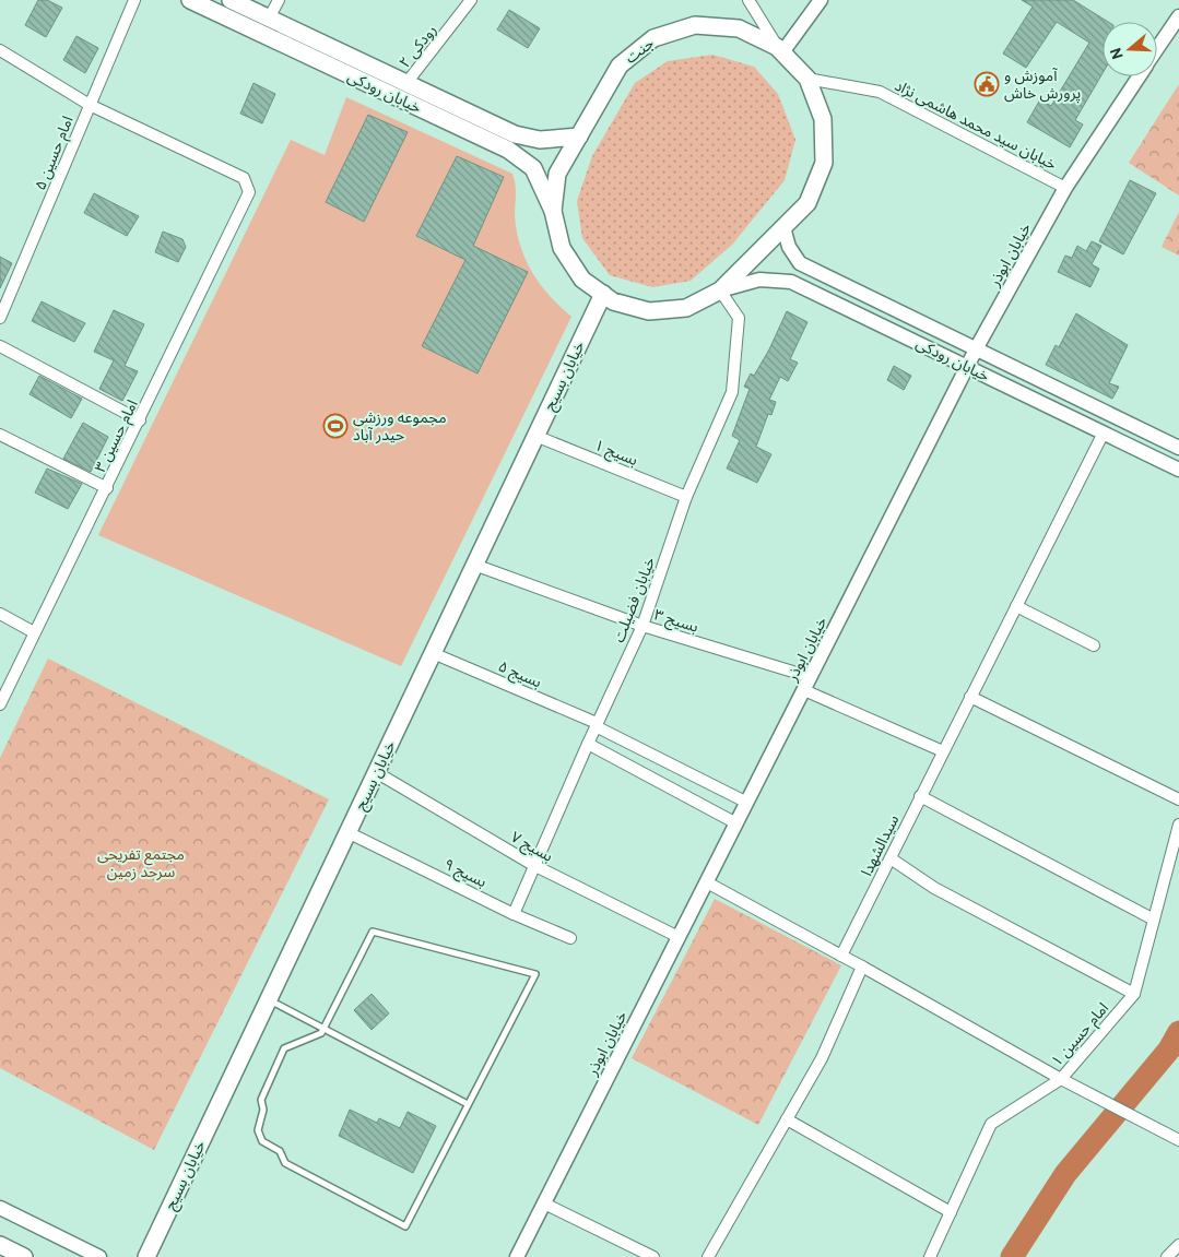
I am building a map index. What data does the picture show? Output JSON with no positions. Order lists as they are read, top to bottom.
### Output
{
  "streets": {
    "main road": ["جنت", "خیابان رودکی", "خیابان بسیج"],
    "street": [
      "رودکی ۲",
      "خیابان سید محمد هاشمی نژاد",
      "امام حسین ۵",
      "خیابان ابوذر",
      "امام حسین ۳",
      "بسیج ۱",
      "خیابان فضیلت",
      "بسیج ۳",
      "بسیج ۵",
      "سیدالشهدا",
      "بسیج ۷",
      "بسیج ۹",
      "امام حسین ۱"
    ]
  },
  "crossings": [
    ["رودکی ۲", "خیابان رودکی"],
    ["جنت", "خیابان رودکی"],
    ["جنت", "خیابان سید محمد هاشمی نژاد"],
    ["جنت", "خیابان بسیج"],
    ["جنت", "خیابان فضیلت"],
    ["خیابان رودکی", "خیابان ابوذر"],
    ["خیابان رودکی", "خیابان فضیلت"],
    ["خیابان رودکی", "سیدالشهدا"],
    ["خیابان سید محمد هاشمی نژاد", "خیابان ابوذر"],
    ["امام حسین ۵", "امام حسین ۳"],
    ["خیابان ابوذر", "بسیج ۳"],
    ["خیابان ابوذر", "بسیج ۵"],
    ["خیابان ابوذر", "بسیج ۷"],
    ["خیابان بسیج", "بسیج ۱"],
    ["خیابان بسیج", "بسیج ۳"],
    ["خیابان بسیج", "بسیج ۵"],
    ["خیابان بسیج", "بسیج ۷"],
    ["خیابان بسیج", "بسیج ۹"],
    ["بسیج ۱", "خیابان فضیلت"],
    ["خیابان فضیلت", "بسیج ۳"],
    ["خیابان فضیلت", "بسیج ۵"],
    ["خیابان فضیلت", "بسیج ۷"],
    ["خیابان فضیلت", "بسیج ۹"],
    ["بسیج ۳", "سیدالشهدا"]
  ],
  "parks": ["مجتمع تفریحی سرحد زمین"],
  "places": {
    "public building": ["آموزش و پرورش خاش"],
    "sports": ["مجموعه ورزشی حیدر آباد"]
  },
  "north": "left"
}
